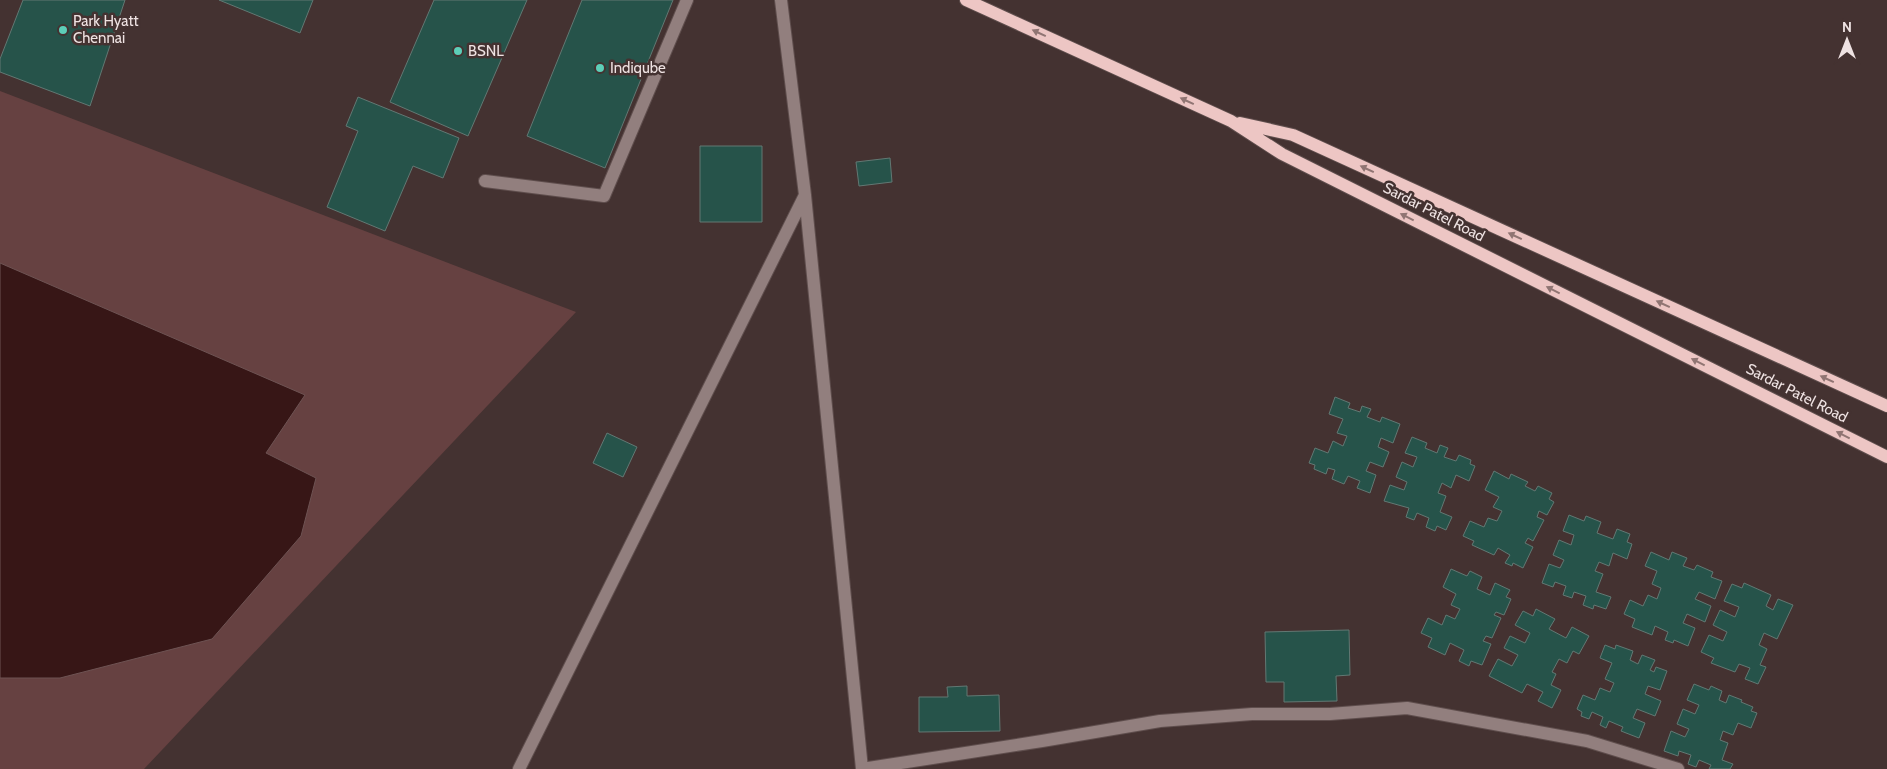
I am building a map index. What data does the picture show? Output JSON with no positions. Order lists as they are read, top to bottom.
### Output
{
  "streets": {
    "main road": ["Sardar Patel Road"]
  },
  "places": ["Park Hyatt Chennai", "BSNL", "Indiqube"],
  "north": "top"
}
